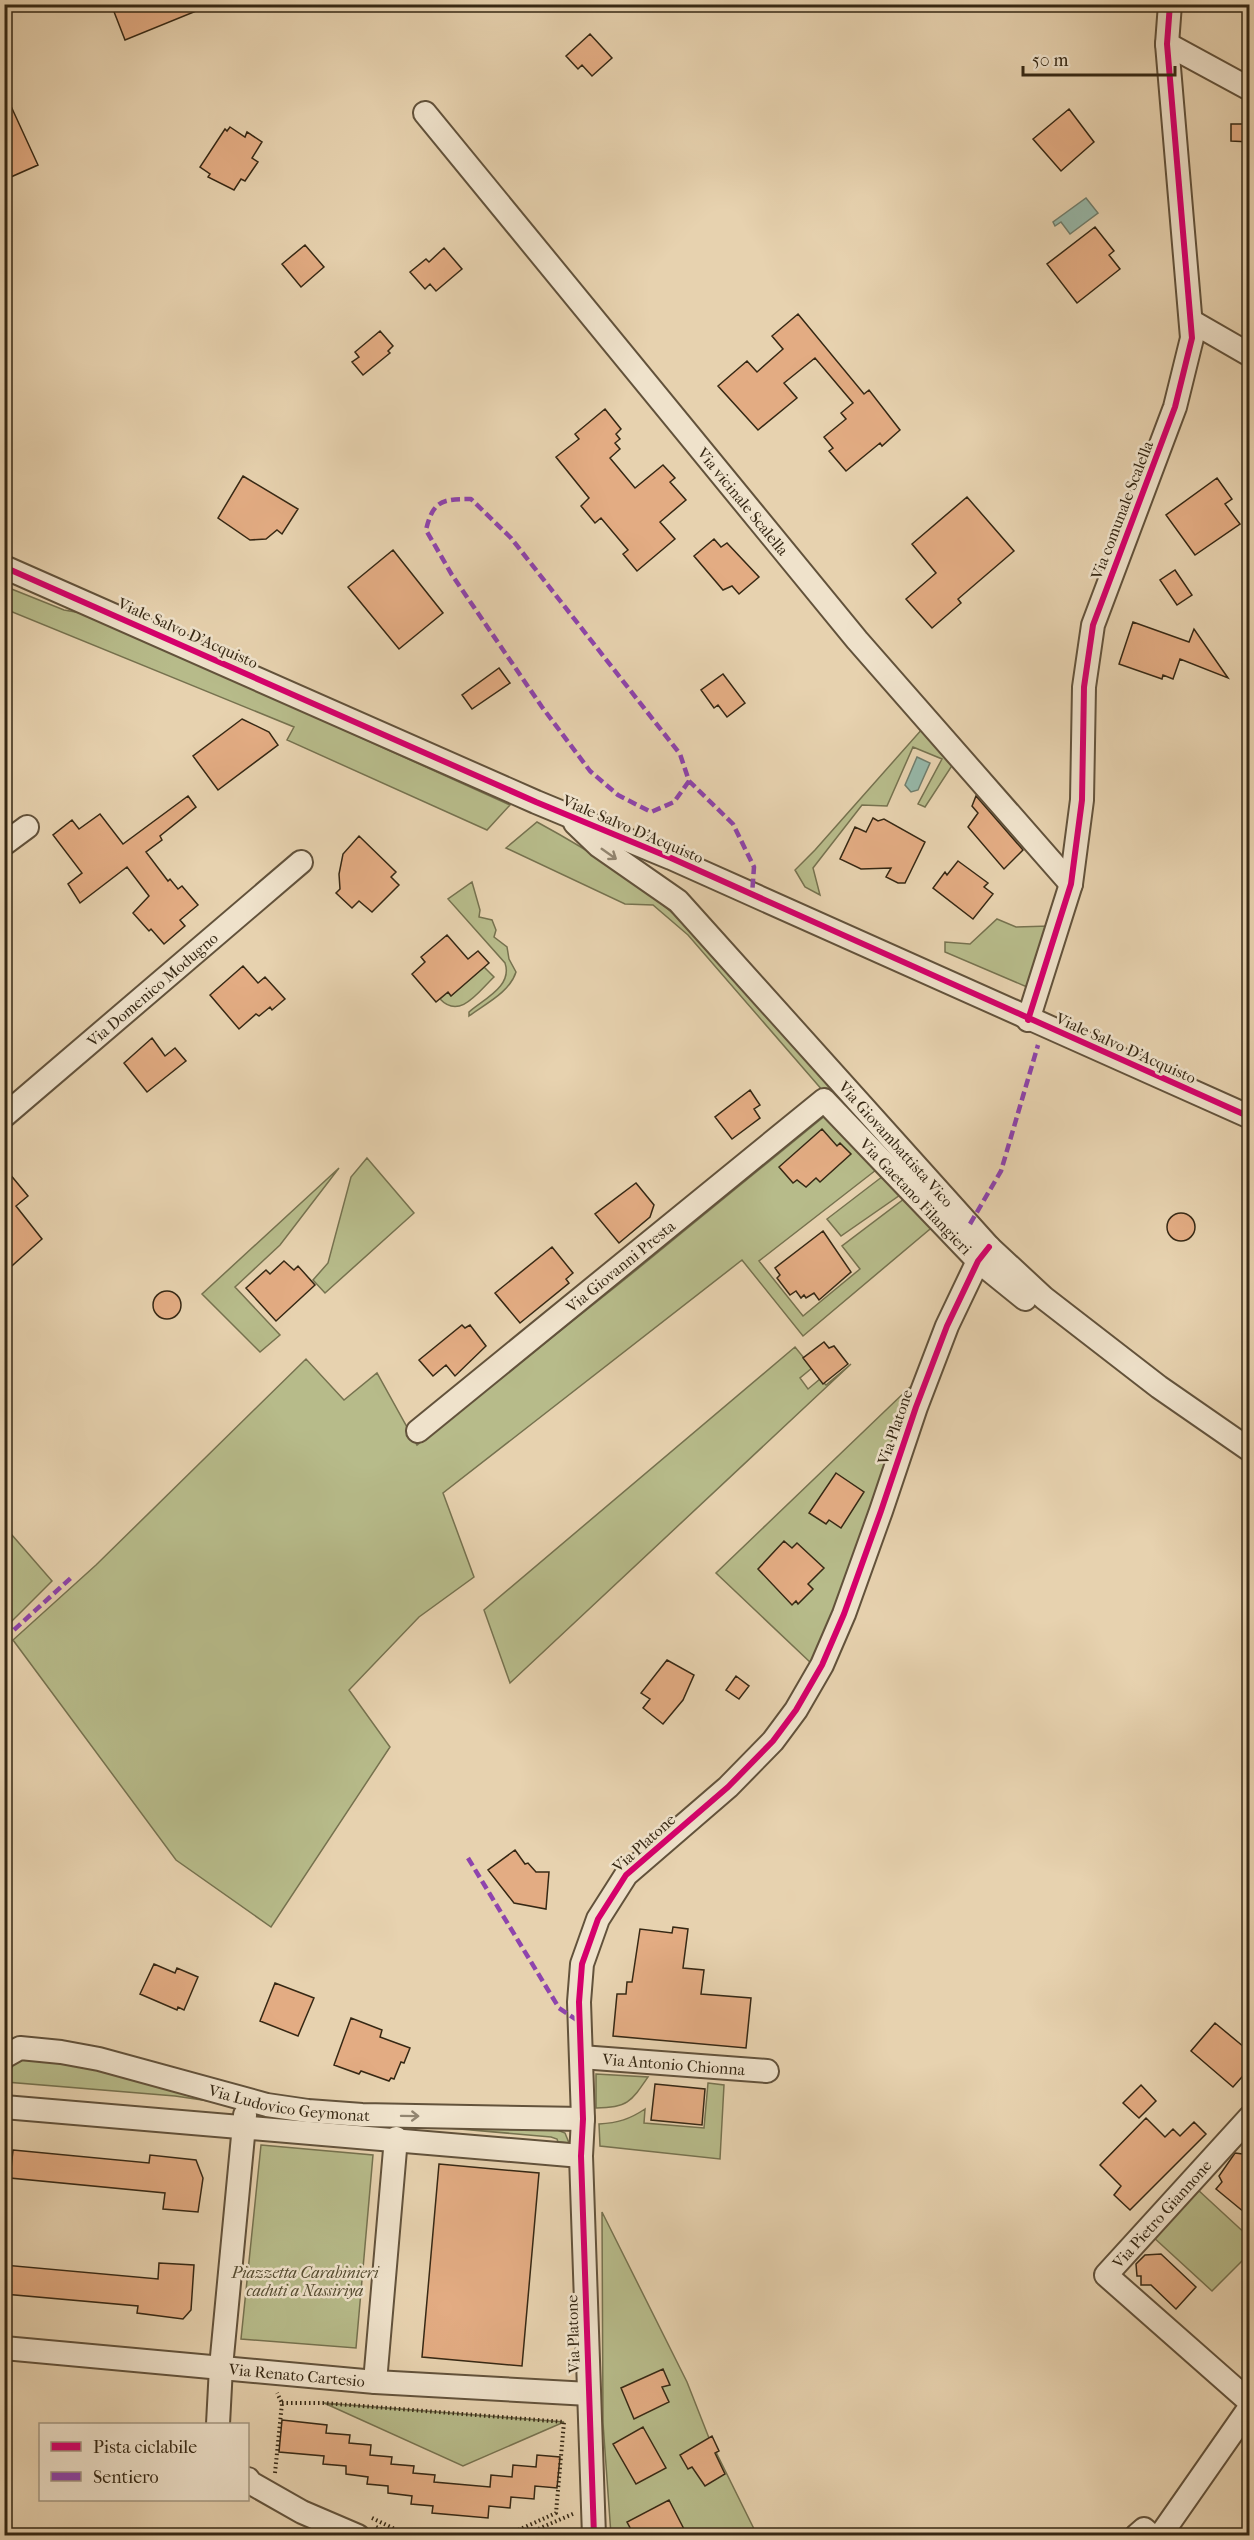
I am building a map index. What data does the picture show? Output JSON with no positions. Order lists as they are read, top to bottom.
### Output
{
  "streets": {
    "street": [
      "Via vicinale Scalella",
      "Via comunale Scalella",
      "Viale Salvo D'Acquisto",
      "Via Domenico Modugno",
      "Via Giovambattista Vico",
      "Via Gaetano Filangieri",
      "Via Giovanni Presta",
      "Via Platone",
      "Via Antonio Chionna",
      "Via Ludovico Geymonat",
      "Via Pietro Giannone",
      "Via Renato Cartesio"
    ]
  },
  "crossings": [
    ["Via vicinale Scalella", "Via comunale Scalella"],
    ["Via comunale Scalella", "Viale Salvo D'Acquisto"],
    ["Viale Salvo D'Acquisto", "Via Giovambattista Vico"],
    ["Via Giovambattista Vico", "Via Gaetano Filangieri"],
    ["Via Giovambattista Vico", "Via Platone"],
    ["Via Gaetano Filangieri", "Via Giovanni Presta"],
    ["Via Gaetano Filangieri", "Via Platone"],
    ["Via Platone", "Via Antonio Chionna"],
    ["Via Platone", "Via Ludovico Geymonat"],
    ["Via Platone", "Via Renato Cartesio"]
  ],
  "parks": ["Piazzetta Carabinieri caduti a Nassiriya"],
  "legend": ["Pista ciclabile", "Sentiero"],
  "scale_bar": "50 m"
}
